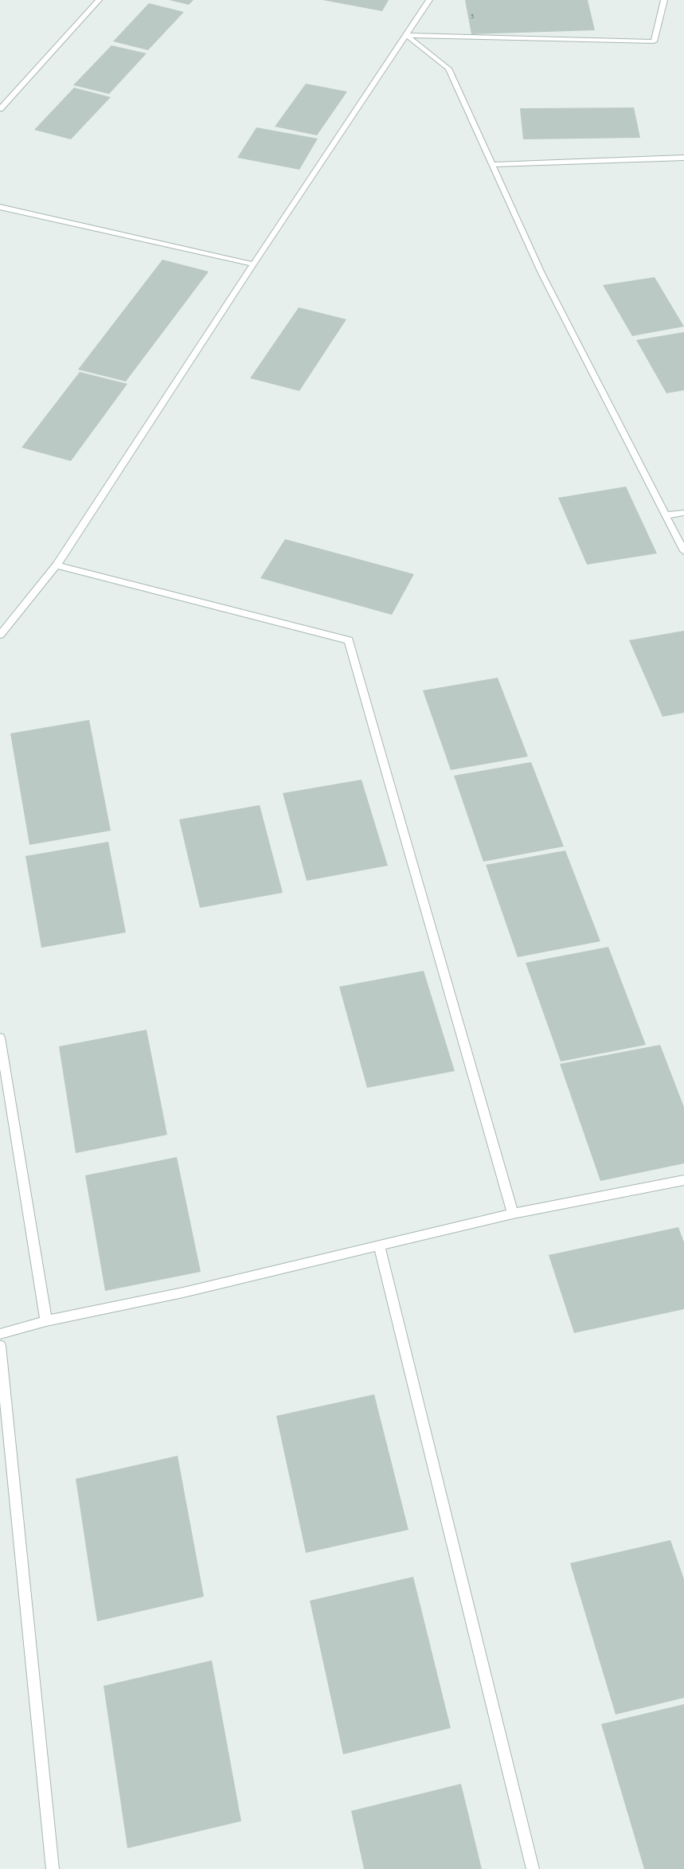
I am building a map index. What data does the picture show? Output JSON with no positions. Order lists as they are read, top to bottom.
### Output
{
  "house_numbers": ["3"]
}
